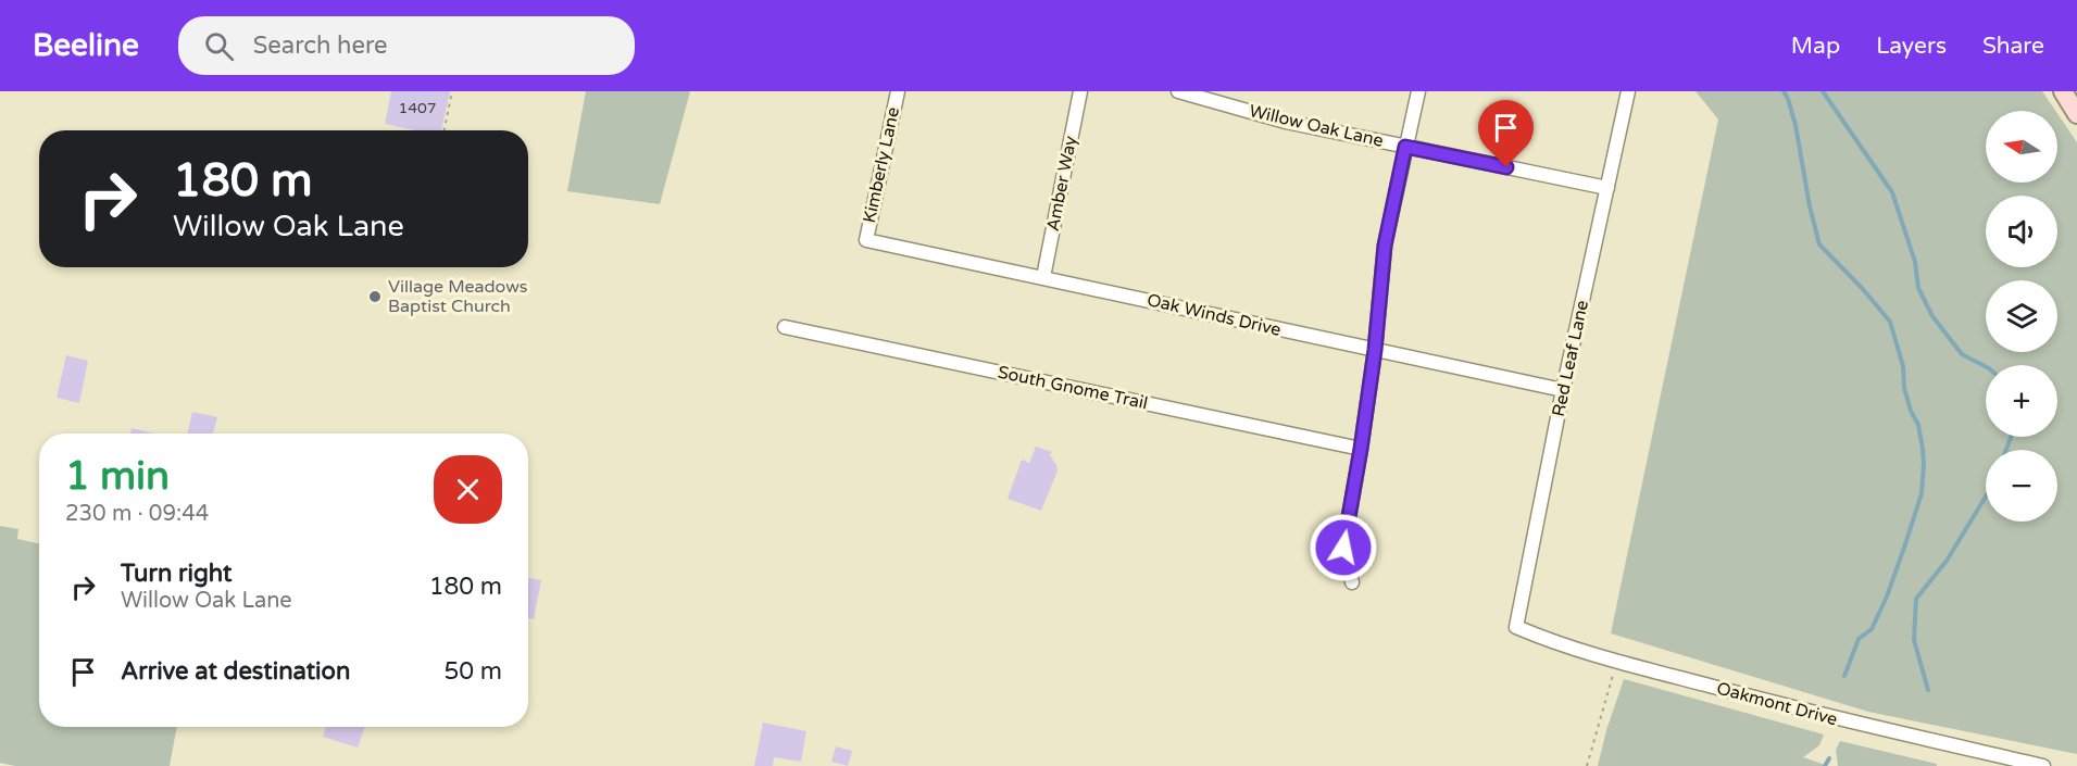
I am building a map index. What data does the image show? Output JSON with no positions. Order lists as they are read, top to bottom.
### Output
{
  "streets": {
    "street": [
      "Willow Oak Lane",
      "Kimberly Lane",
      "Amber Way",
      "Oak Winds Drive",
      "Red Leaf Lane",
      "South Gnome Trail",
      "Oakmont Drive"
    ]
  },
  "crossings": [
    ["Willow Oak Lane", "Red Leaf Lane"],
    ["Kimberly Lane", "Oak Winds Drive"],
    ["Amber Way", "Oak Winds Drive"],
    ["Oak Winds Drive", "Red Leaf Lane"],
    ["Red Leaf Lane", "Oakmont Drive"]
  ],
  "places": ["Village Meadows Baptist Church"],
  "house_numbers": ["1407"],
  "north": "left",
  "page": {
    "header": "Beeline",
    "search": "Search here",
    "nav": ["Map", "Layers", "Share"],
    "map_buttons": ["+", "−"],
    "turn": ["180 m", "Willow Oak Lane"],
    "heading": ["1 min", "230 m · 09:44"],
    "list": [
      {
        "name": "Turn right",
        "note": "Willow Oak Lane",
        "value": "180 m"
      },
      {
        "name": "Arrive at destination",
        "value": "50 m"
      }
    ]
  }
}
